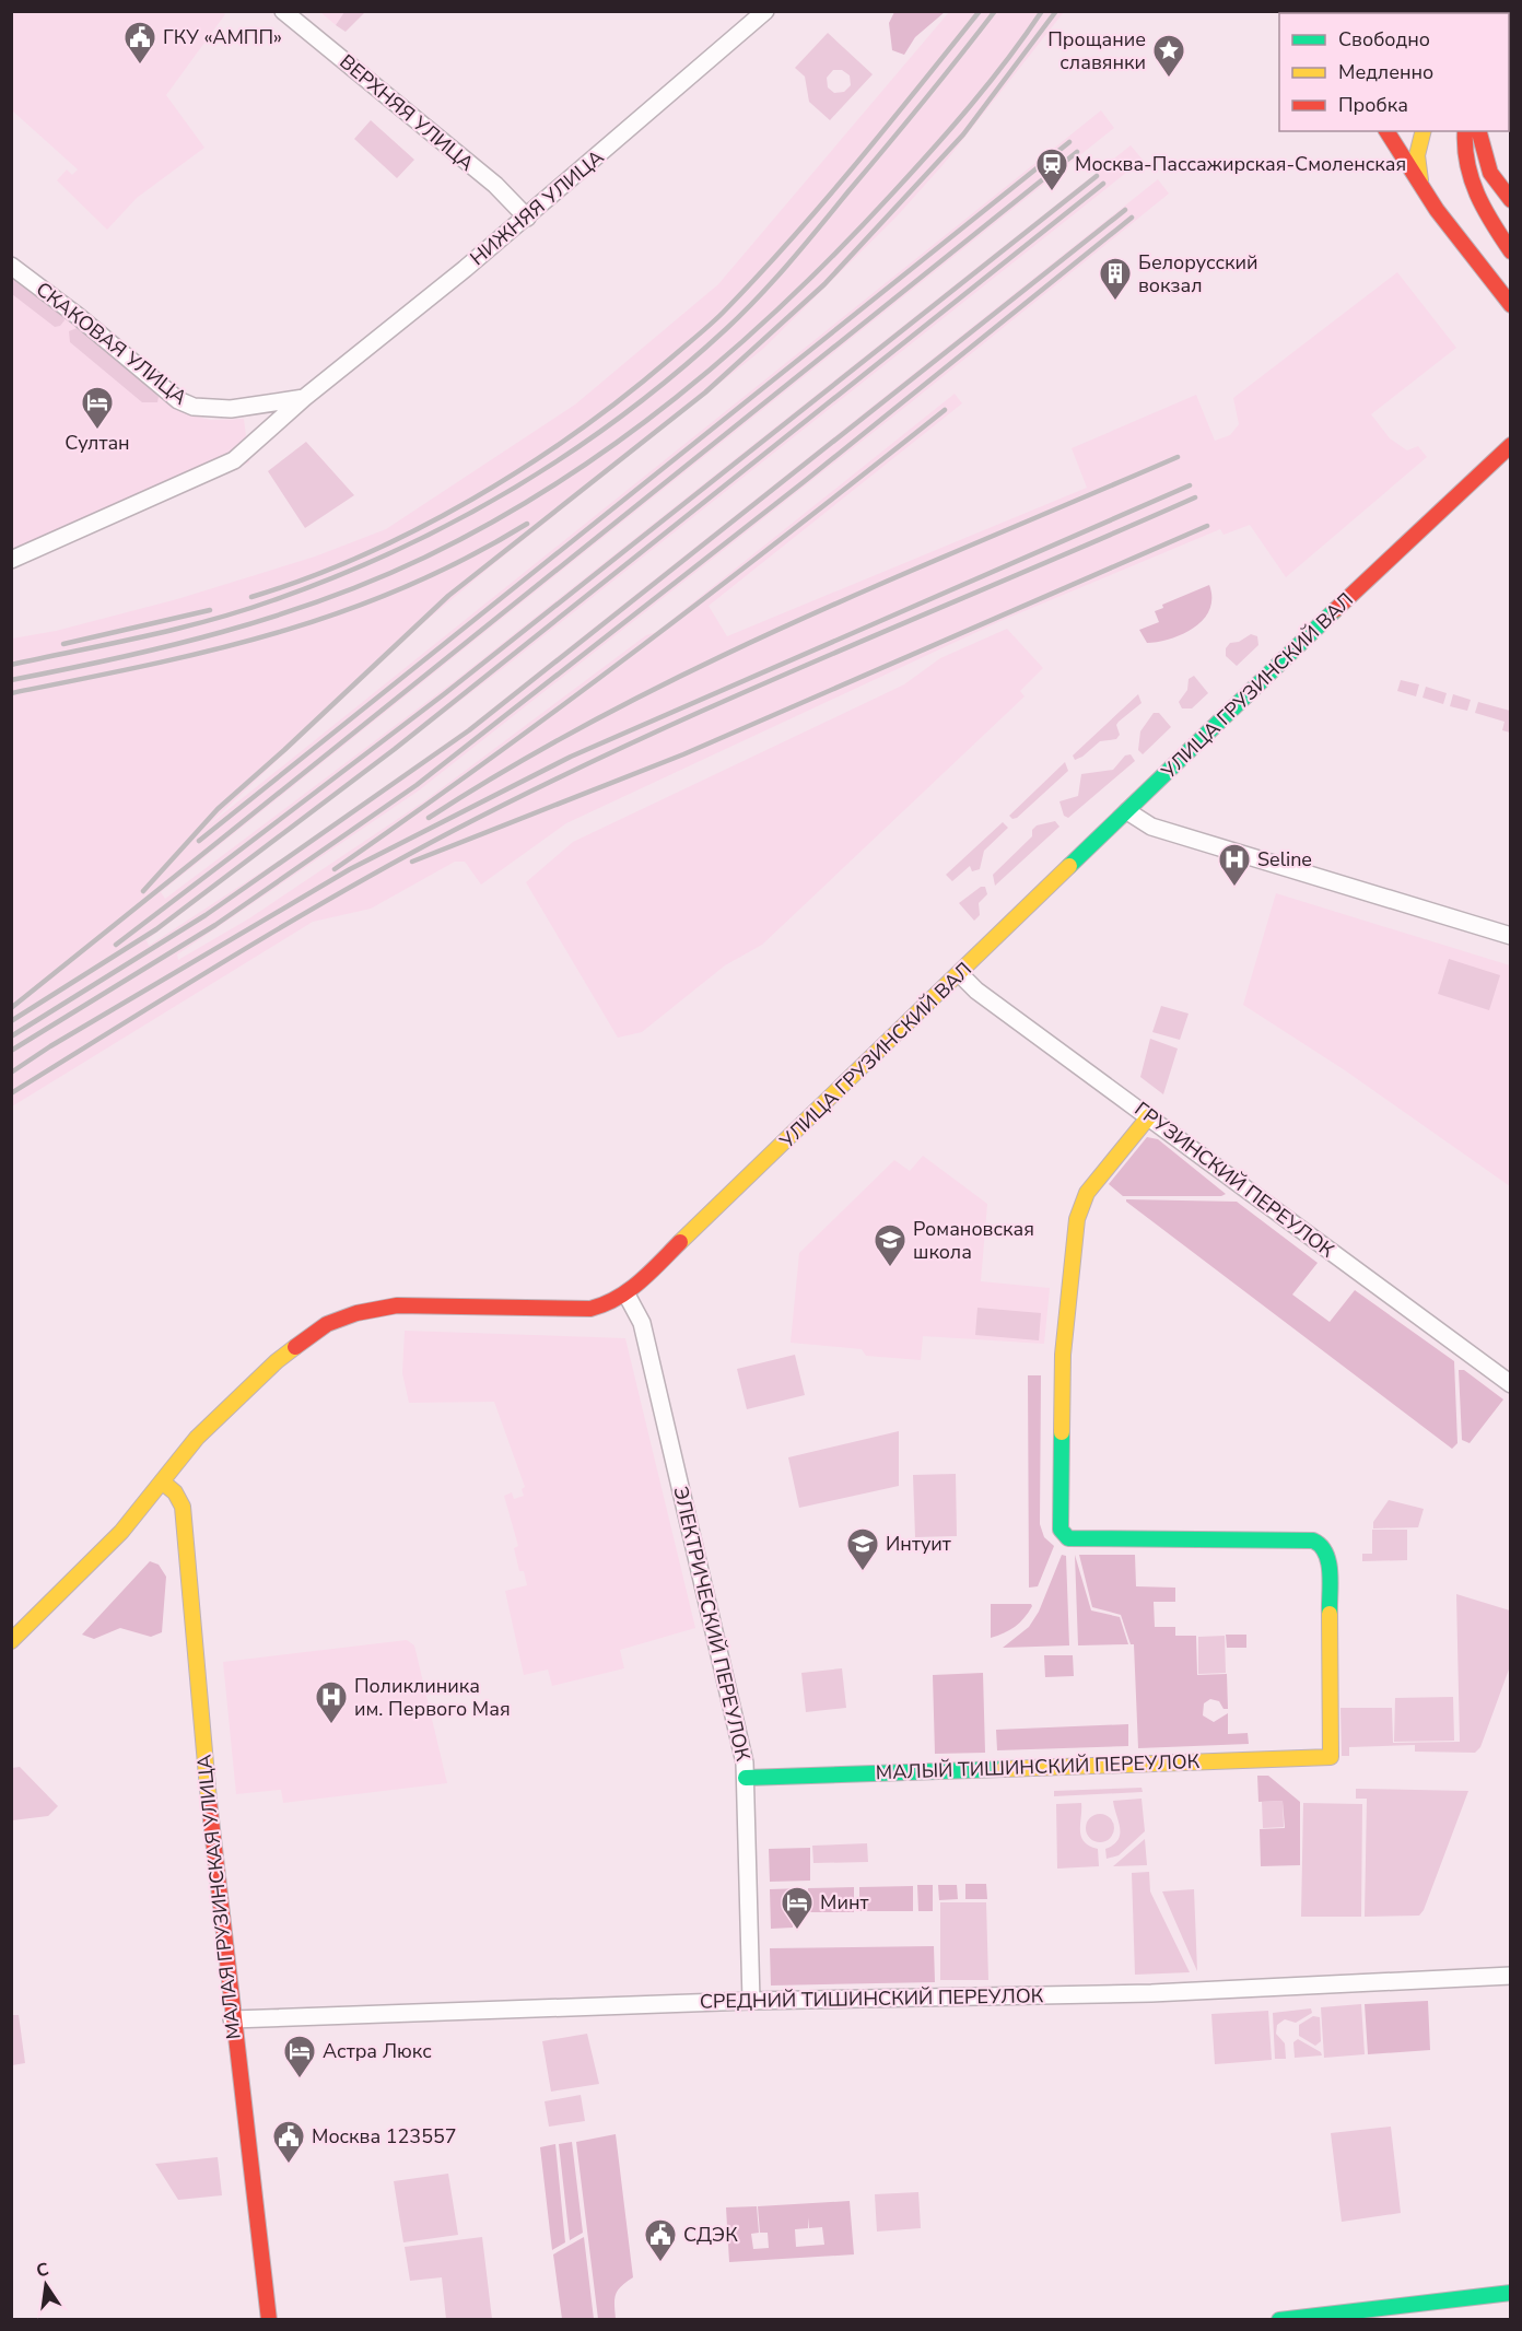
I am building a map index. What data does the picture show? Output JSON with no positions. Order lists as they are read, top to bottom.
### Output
{
  "streets": {
    "street": [
      "ВЕРХНЯЯ УЛИЦА",
      "НИЖНЯЯ УЛИЦА",
      "СКАКОВАЯ УЛИЦА",
      "УЛИЦА ГРУЗИНСКИЙ ВАЛ",
      "ГРУЗИНСКИЙ ПЕРЕУЛОК",
      "ЭЛЕКТРИЧЕСКИЙ ПЕРЕУЛОК",
      "МАЛЫЙ ТИШИНСКИЙ ПЕРЕУЛОК",
      "МАЛАЯ ГРУЗИНСКАЯ УЛИЦА",
      "СРЕДНИЙ ТИШИНСКИЙ ПЕРЕУЛОК"
    ]
  },
  "crossings": [
    ["ВЕРХНЯЯ УЛИЦА", "НИЖНЯЯ УЛИЦА"],
    ["НИЖНЯЯ УЛИЦА", "СКАКОВАЯ УЛИЦА"],
    ["УЛИЦА ГРУЗИНСКИЙ ВАЛ", "ГРУЗИНСКИЙ ПЕРЕУЛОК"],
    ["УЛИЦА ГРУЗИНСКИЙ ВАЛ", "ЭЛЕКТРИЧЕСКИЙ ПЕРЕУЛОК"],
    ["УЛИЦА ГРУЗИНСКИЙ ВАЛ", "МАЛАЯ ГРУЗИНСКАЯ УЛИЦА"],
    ["ГРУЗИНСКИЙ ПЕРЕУЛОК", "МАЛЫЙ ТИШИНСКИЙ ПЕРЕУЛОК"],
    ["ЭЛЕКТРИЧЕСКИЙ ПЕРЕУЛОК", "МАЛЫЙ ТИШИНСКИЙ ПЕРЕУЛОК"],
    ["ЭЛЕКТРИЧЕСКИЙ ПЕРЕУЛОК", "СРЕДНИЙ ТИШИНСКИЙ ПЕРЕУЛОК"],
    ["МАЛАЯ ГРУЗИНСКАЯ УЛИЦА", "СРЕДНИЙ ТИШИНСКИЙ ПЕРЕУЛОК"]
  ],
  "places": {
    "public building": ["ГКУ «АМПП»", "Москва 123557", "СДЭК"],
    "place": ["Прощание славянки"],
    "station": ["Москва-Пассажирская-Смоленская"],
    "building": ["Белорусский вокзал"],
    "hotel": ["Султан", "Минт", "Астра Люкс"],
    "hospital": ["Seline", "Поликлиника им. Первого Мая"],
    "school or university": ["Романовская школа", "Интуит"]
  },
  "legend": ["Свободно", "Медленно", "Пробка"],
  "north": "top"
}
